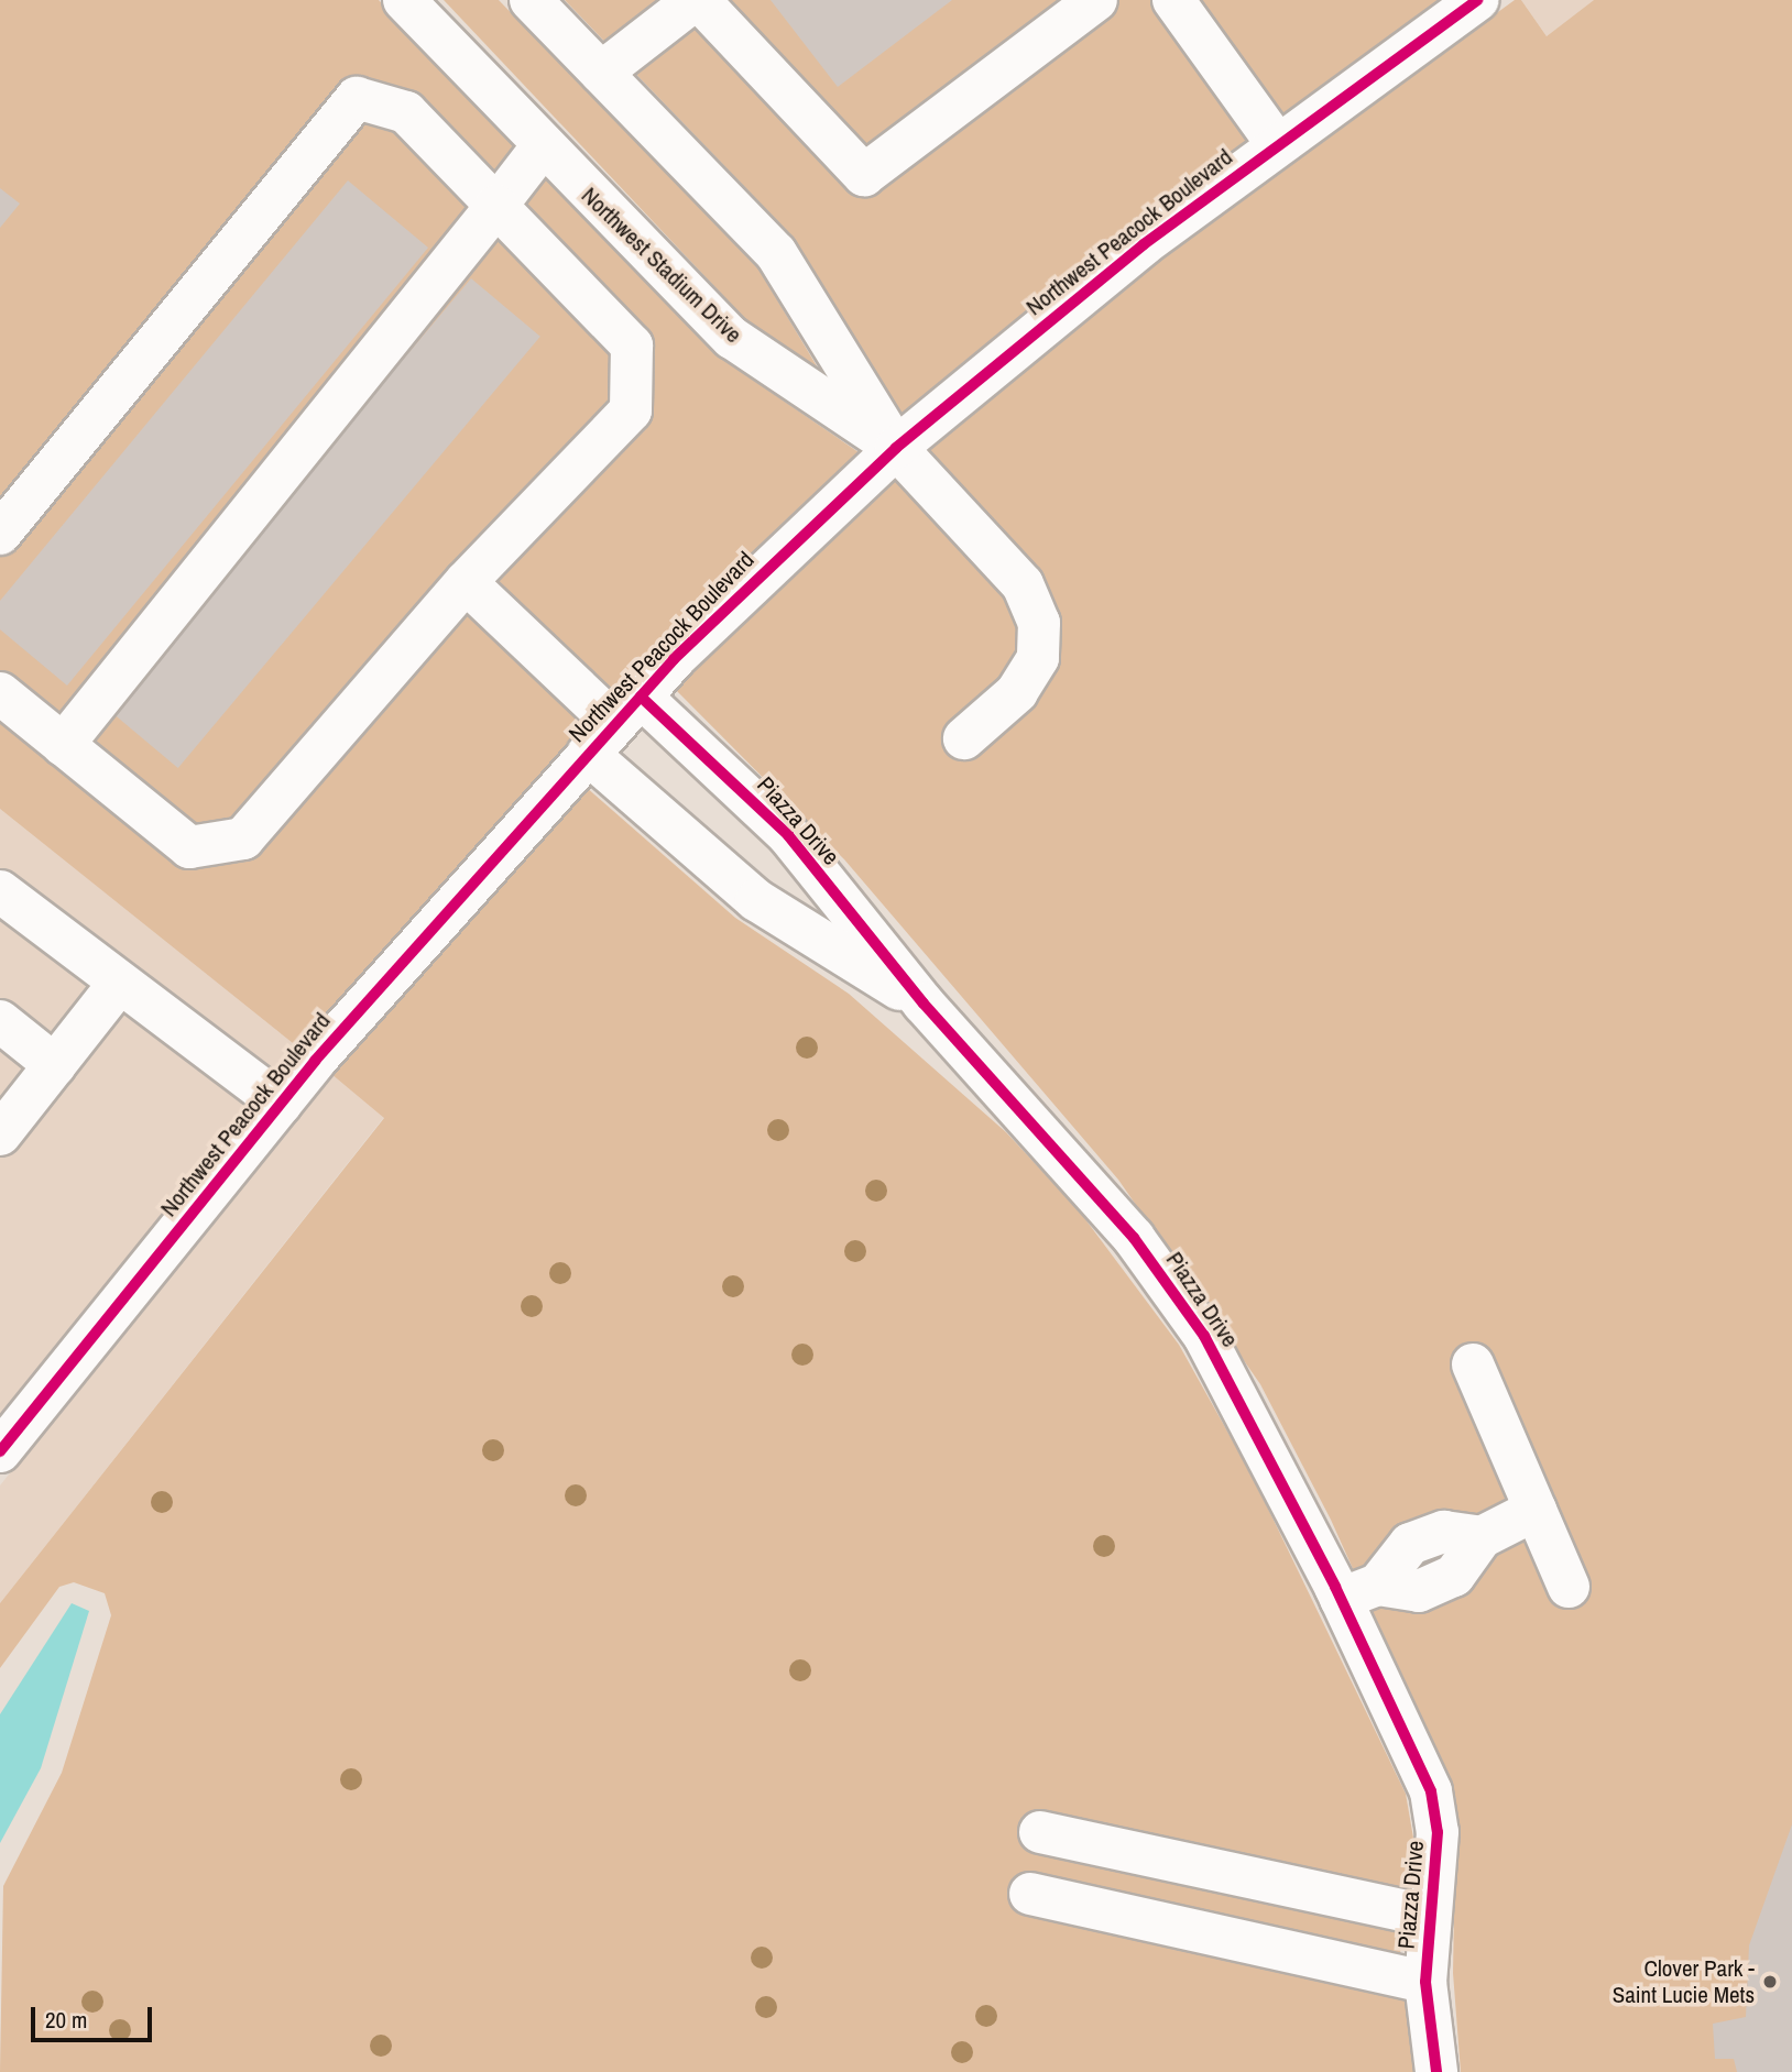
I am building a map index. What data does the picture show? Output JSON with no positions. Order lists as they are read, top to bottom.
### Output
{
  "streets": {
    "street": ["Northwest Peacock Boulevard", "Northwest Stadium Drive", "Piazza Drive"]
  },
  "crossings": [
    ["Northwest Peacock Boulevard", "Northwest Stadium Drive"],
    ["Northwest Peacock Boulevard", "Piazza Drive"]
  ],
  "places": ["Clover Park - Saint Lucie Mets"],
  "scale_bar": "20 m"
}
